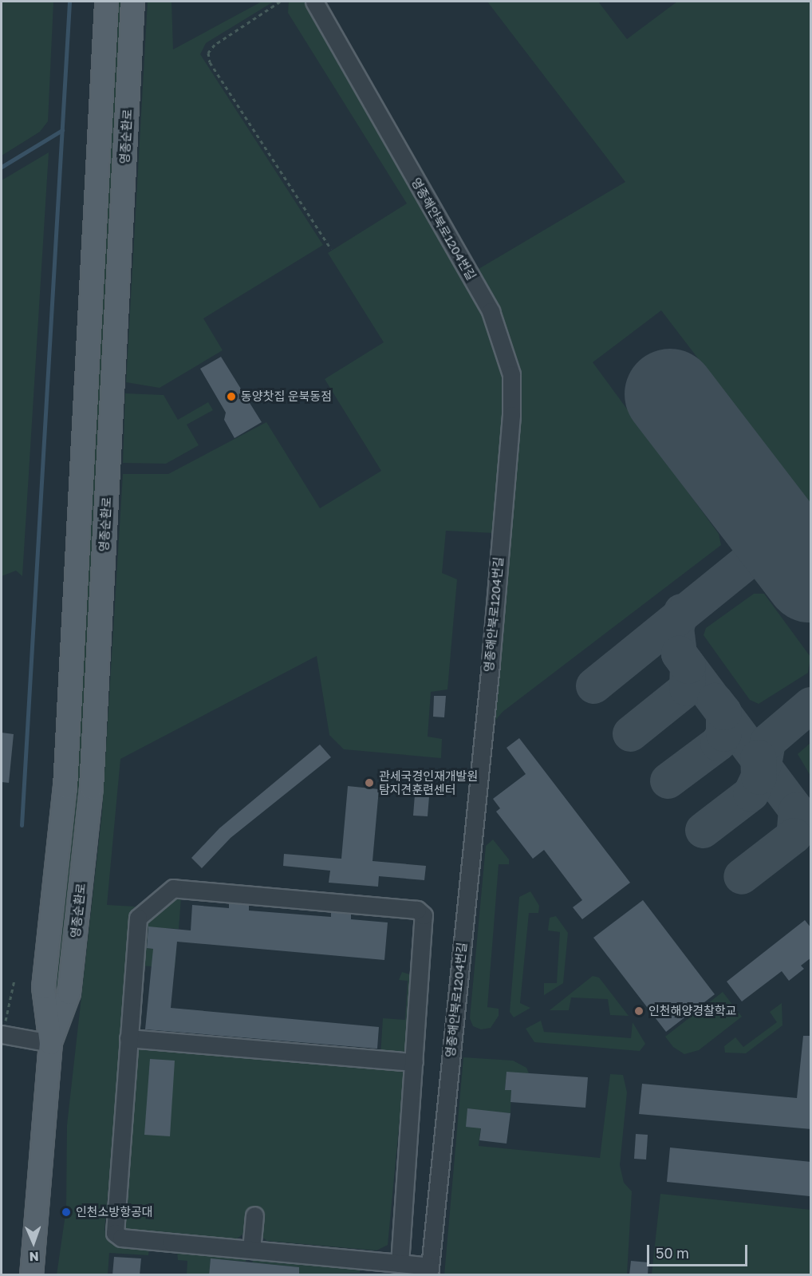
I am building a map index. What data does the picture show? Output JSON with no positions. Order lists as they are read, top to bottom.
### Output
{
  "streets": {
    "main road": ["영종순환로"],
    "street": ["영종해안북로1204번길"]
  },
  "places": [
    "동양찻집 운북동점",
    "관세국경인재개발원 탐지견훈련센터",
    "인천해양경찰학교",
    "인천소방항공대"
  ],
  "scale_bar": "50 m",
  "north": "bottom"
}
